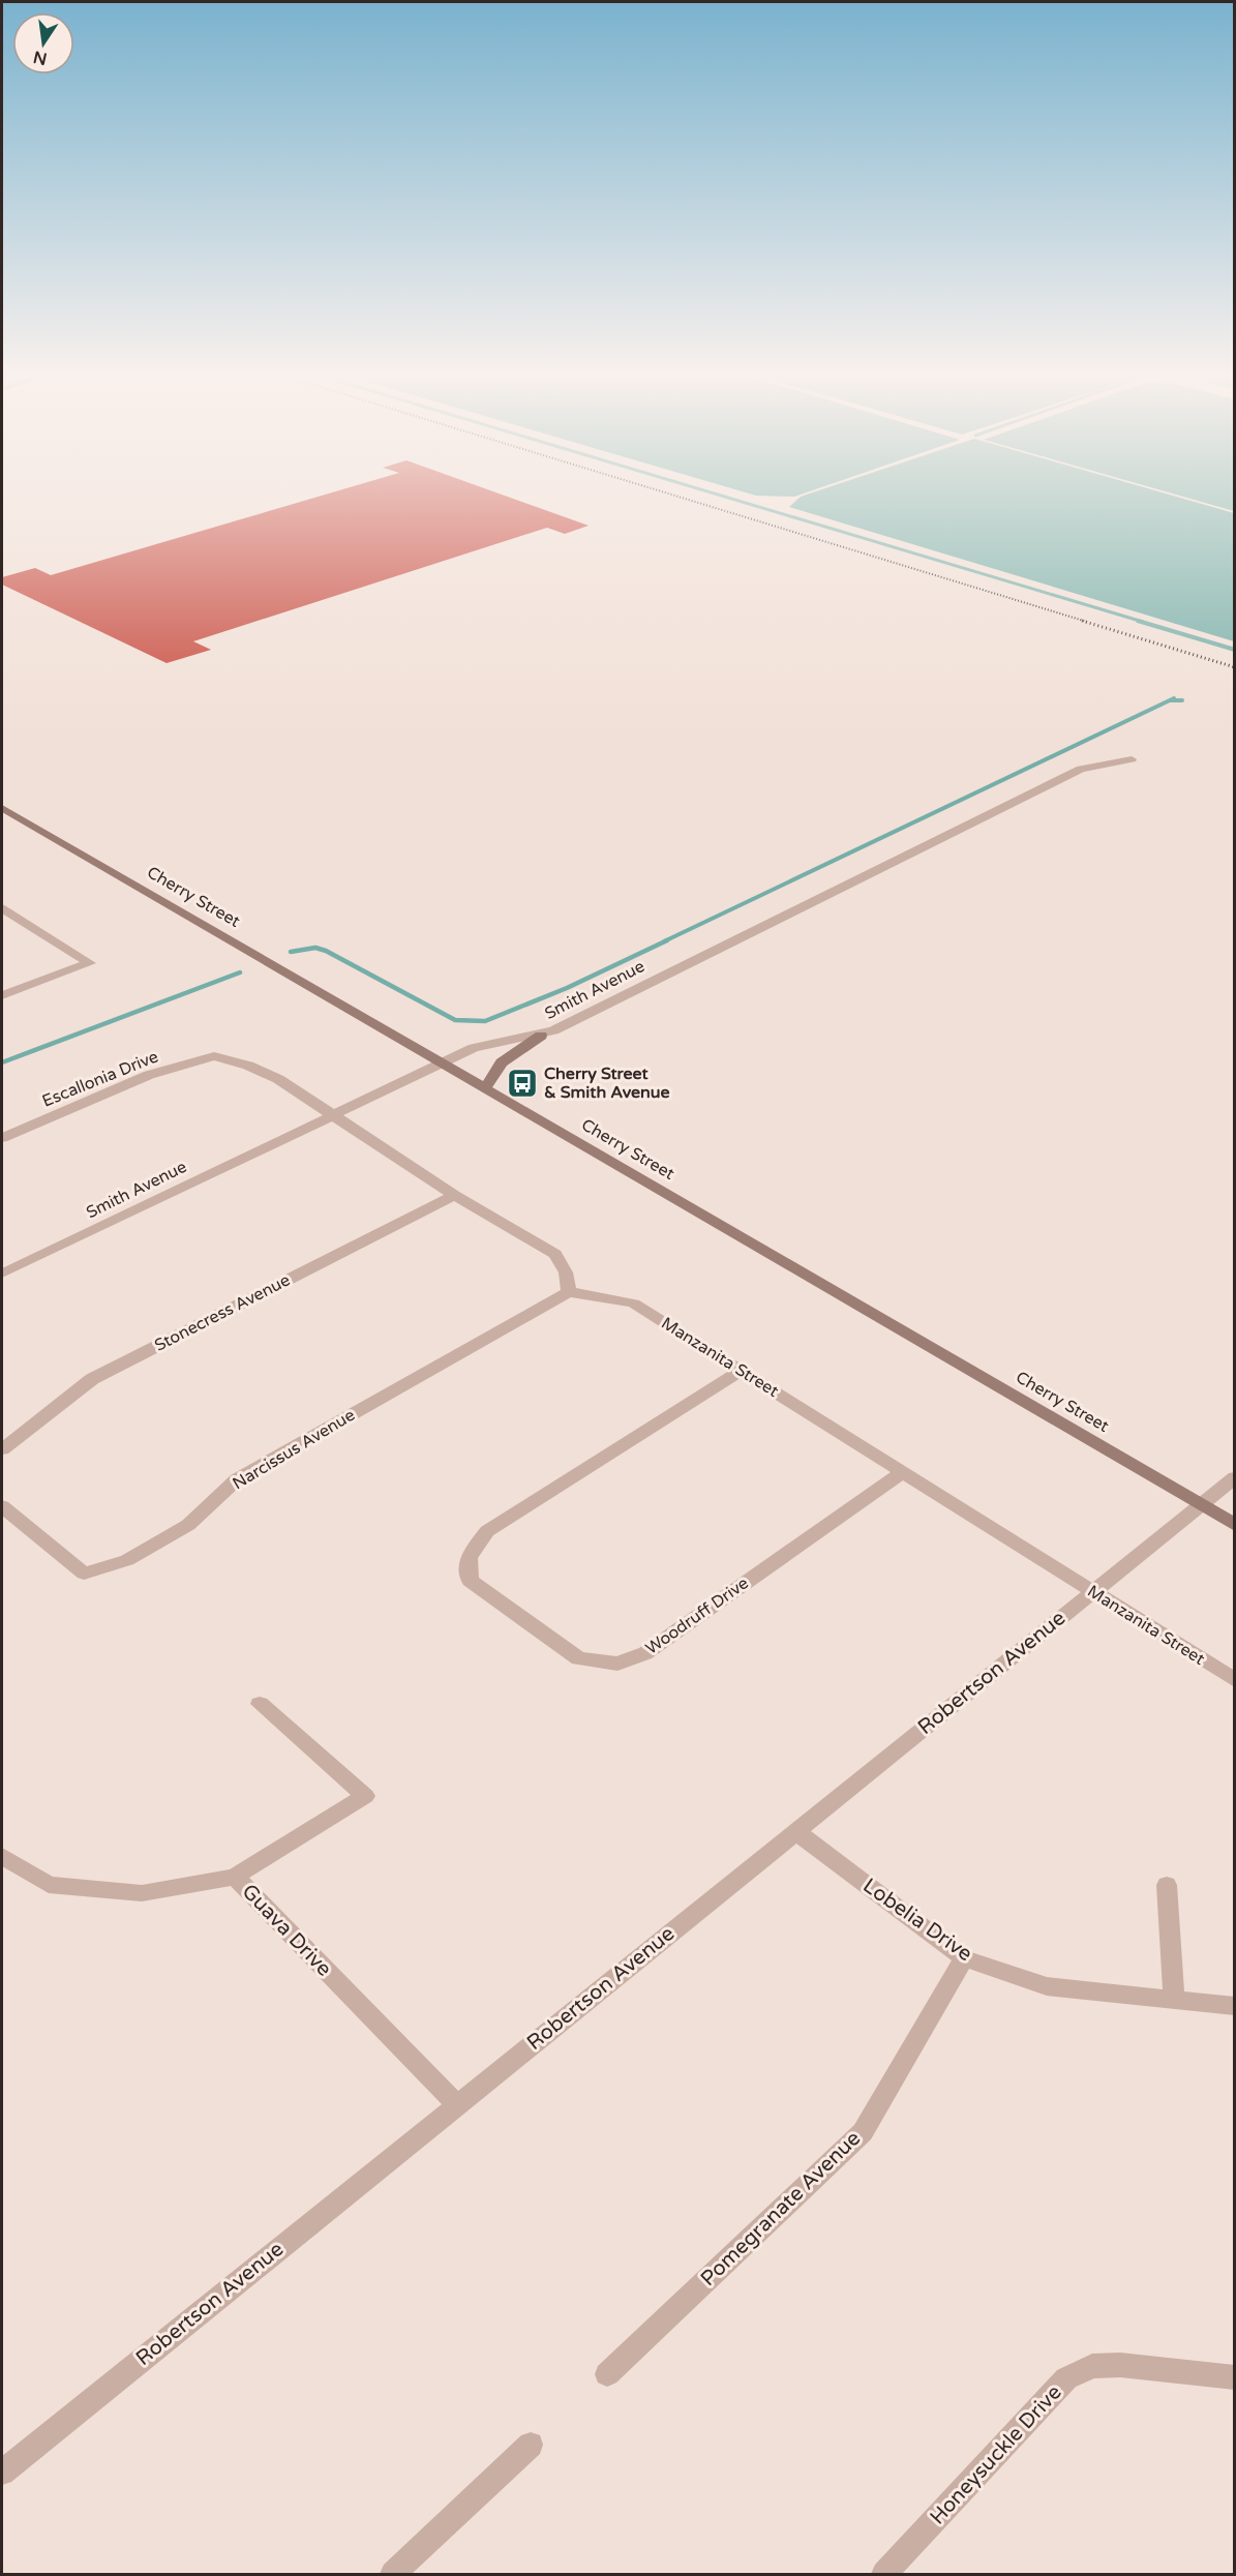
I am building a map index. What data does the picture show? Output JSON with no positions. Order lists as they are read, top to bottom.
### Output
{
  "streets": {
    "street": [
      "Cherry Street",
      "Smith Avenue",
      "Escallonia Drive",
      "Stonecress Avenue",
      "Manzanita Street",
      "Narcissus Avenue",
      "Woodruff Drive",
      "Robertson Avenue",
      "Lobelia Drive",
      "Guava Drive",
      "Pomegranate Avenue",
      "Honeysuckle Drive"
    ]
  },
  "crossings": [
    ["Cherry Street", "Smith Avenue"],
    ["Cherry Street", "Robertson Avenue"],
    ["Smith Avenue", "Escallonia Drive"],
    ["Manzanita Street", "Narcissus Avenue"],
    ["Manzanita Street", "Woodruff Drive"],
    ["Manzanita Street", "Robertson Avenue"],
    ["Robertson Avenue", "Lobelia Drive"],
    ["Robertson Avenue", "Guava Drive"],
    ["Lobelia Drive", "Pomegranate Avenue"]
  ],
  "places": {
    "bus stop": ["Cherry Street & Smith Avenue"]
  },
  "north": "bottom"
}
